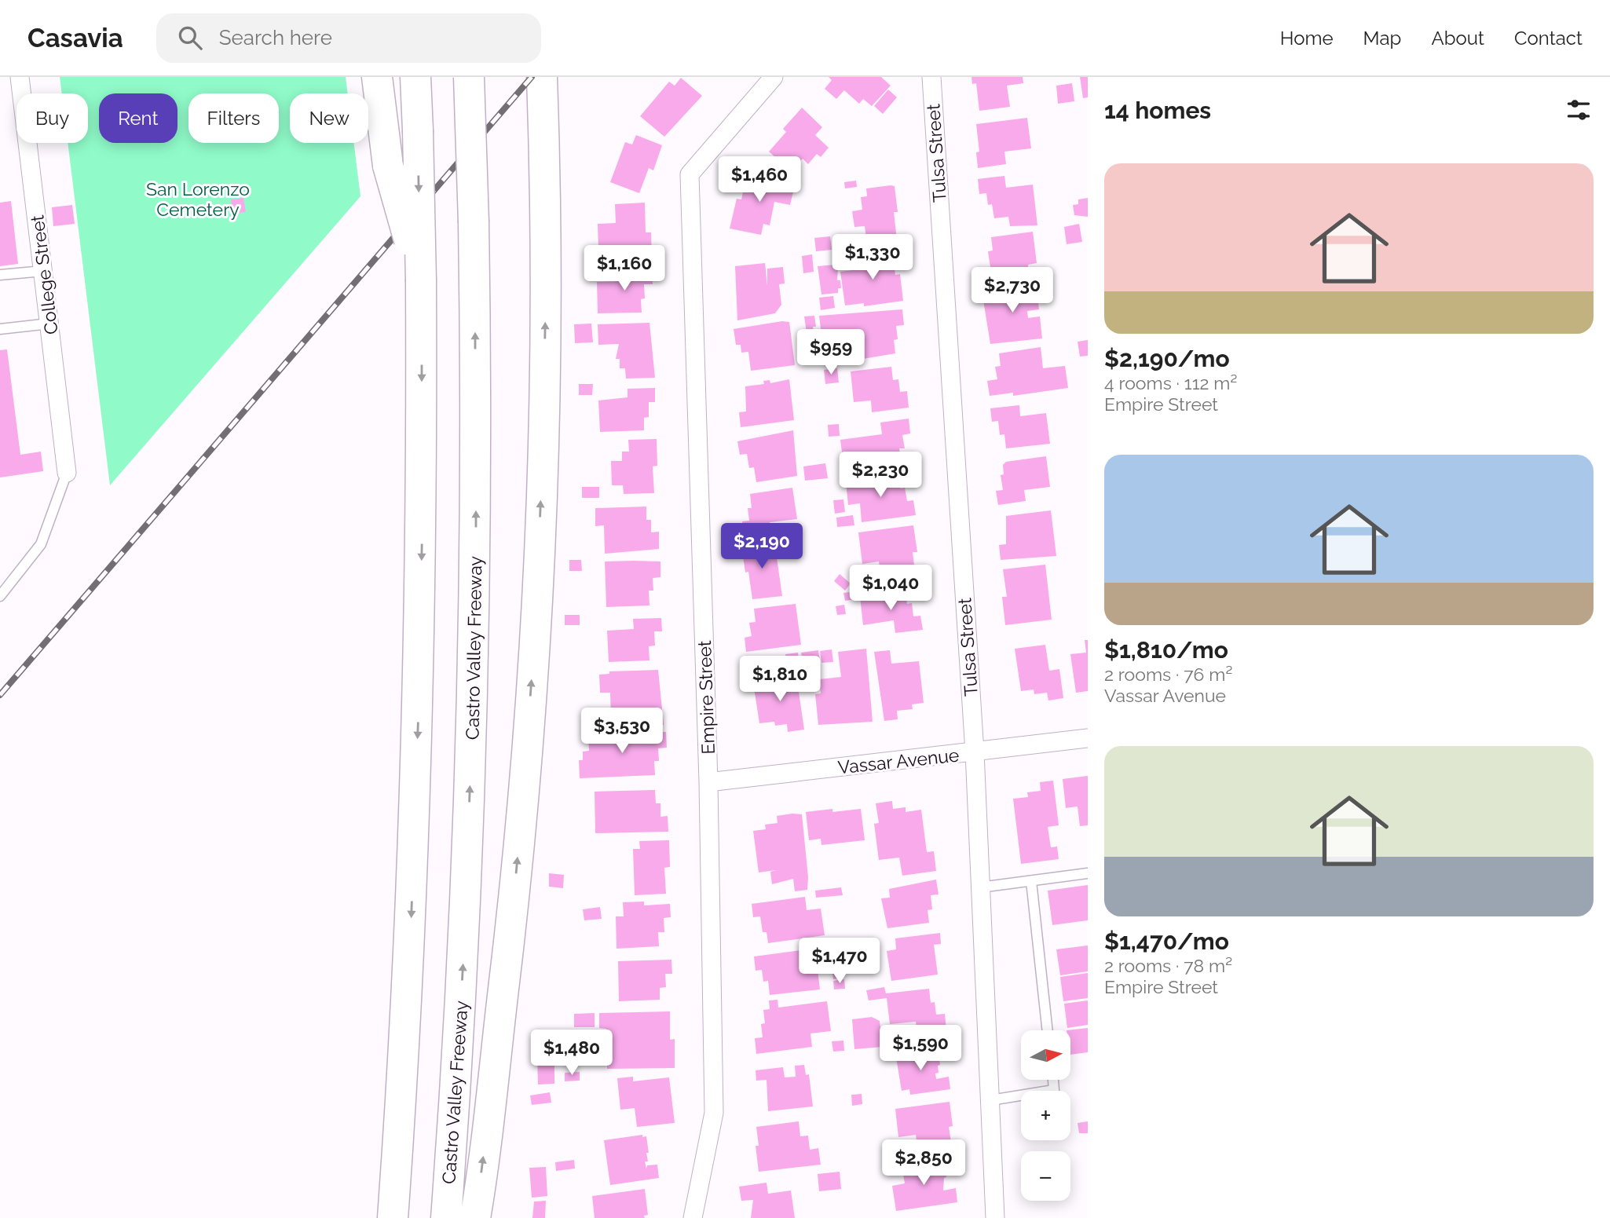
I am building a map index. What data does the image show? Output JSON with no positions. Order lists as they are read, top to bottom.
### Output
{
  "streets": {
    "highway": ["Castro Valley Freeway"],
    "street": [
      "Tulsa Street",
      "College Street",
      "Empire Street",
      "Vassar Avenue"
    ]
  },
  "crossings": [
    ["Tulsa Street", "Vassar Avenue"],
    ["Empire Street", "Vassar Avenue"]
  ],
  "parks": ["San Lorenzo Cemetery"],
  "north": "right",
  "page": {
    "header": "Casavia",
    "search": "Search here",
    "nav": [
      "Home",
      "Map",
      "About",
      "Contact"
    ],
    "heading": "14 homes",
    "chip": [
      "Buy",
      "Rent",
      "Filters",
      "New"
    ],
    "list": [
      {
        "name": "$2,190/mo",
        "note": "4 rooms · 112 m² · Empire Street"
      },
      {
        "name": "$1,810/mo",
        "note": "2 rooms · 76 m² · Vassar Avenue"
      },
      {
        "name": "$1,470/mo",
        "note": "2 rooms · 78 m² · Empire Street"
      }
    ],
    "price": [
      "$1,460",
      "$1,330",
      "$1,160",
      "$2,730",
      "$959",
      "$2,230",
      "$2,190",
      "$1,040",
      "$1,810",
      "$3,530",
      "$1,470",
      "$1,590",
      "$1,480",
      "$2,850"
    ],
    "map_buttons": ["+", "−"]
  }
}
